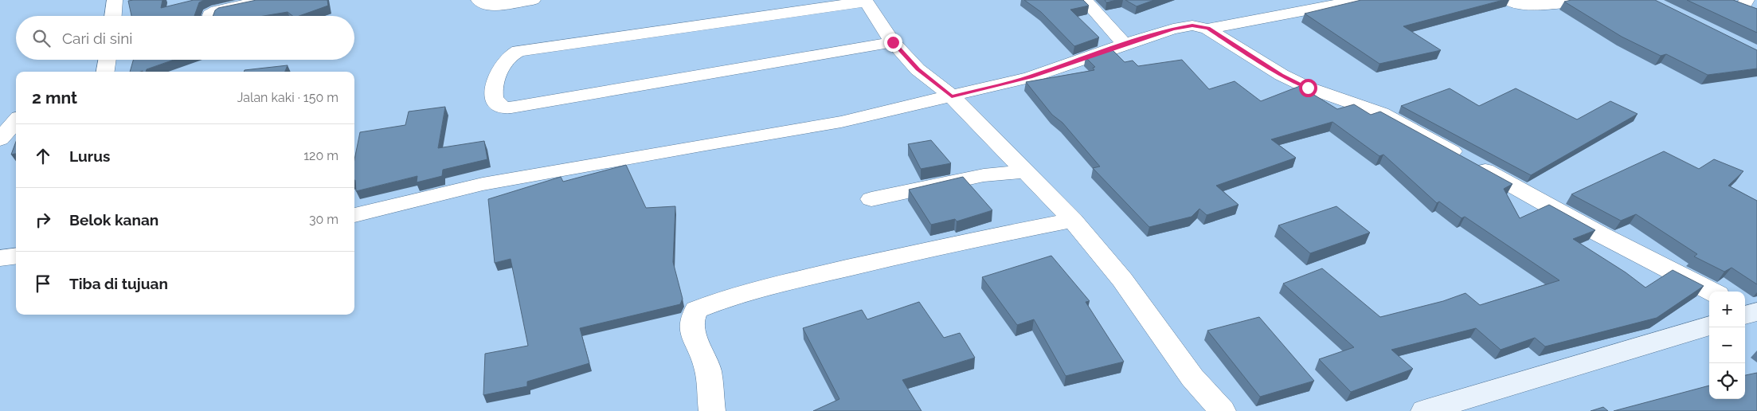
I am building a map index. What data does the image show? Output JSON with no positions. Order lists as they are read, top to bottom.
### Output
{
  "page": {
    "search": "Cari di sini",
    "heading": ["2 mnt", "Jalan kaki · 150 m"],
    "list": [
      ["Lurus", "120 m"],
      ["Belok kanan", "30 m"],
      "Tiba di tujuan"
    ],
    "map_buttons": ["+", "−"]
  }
}
